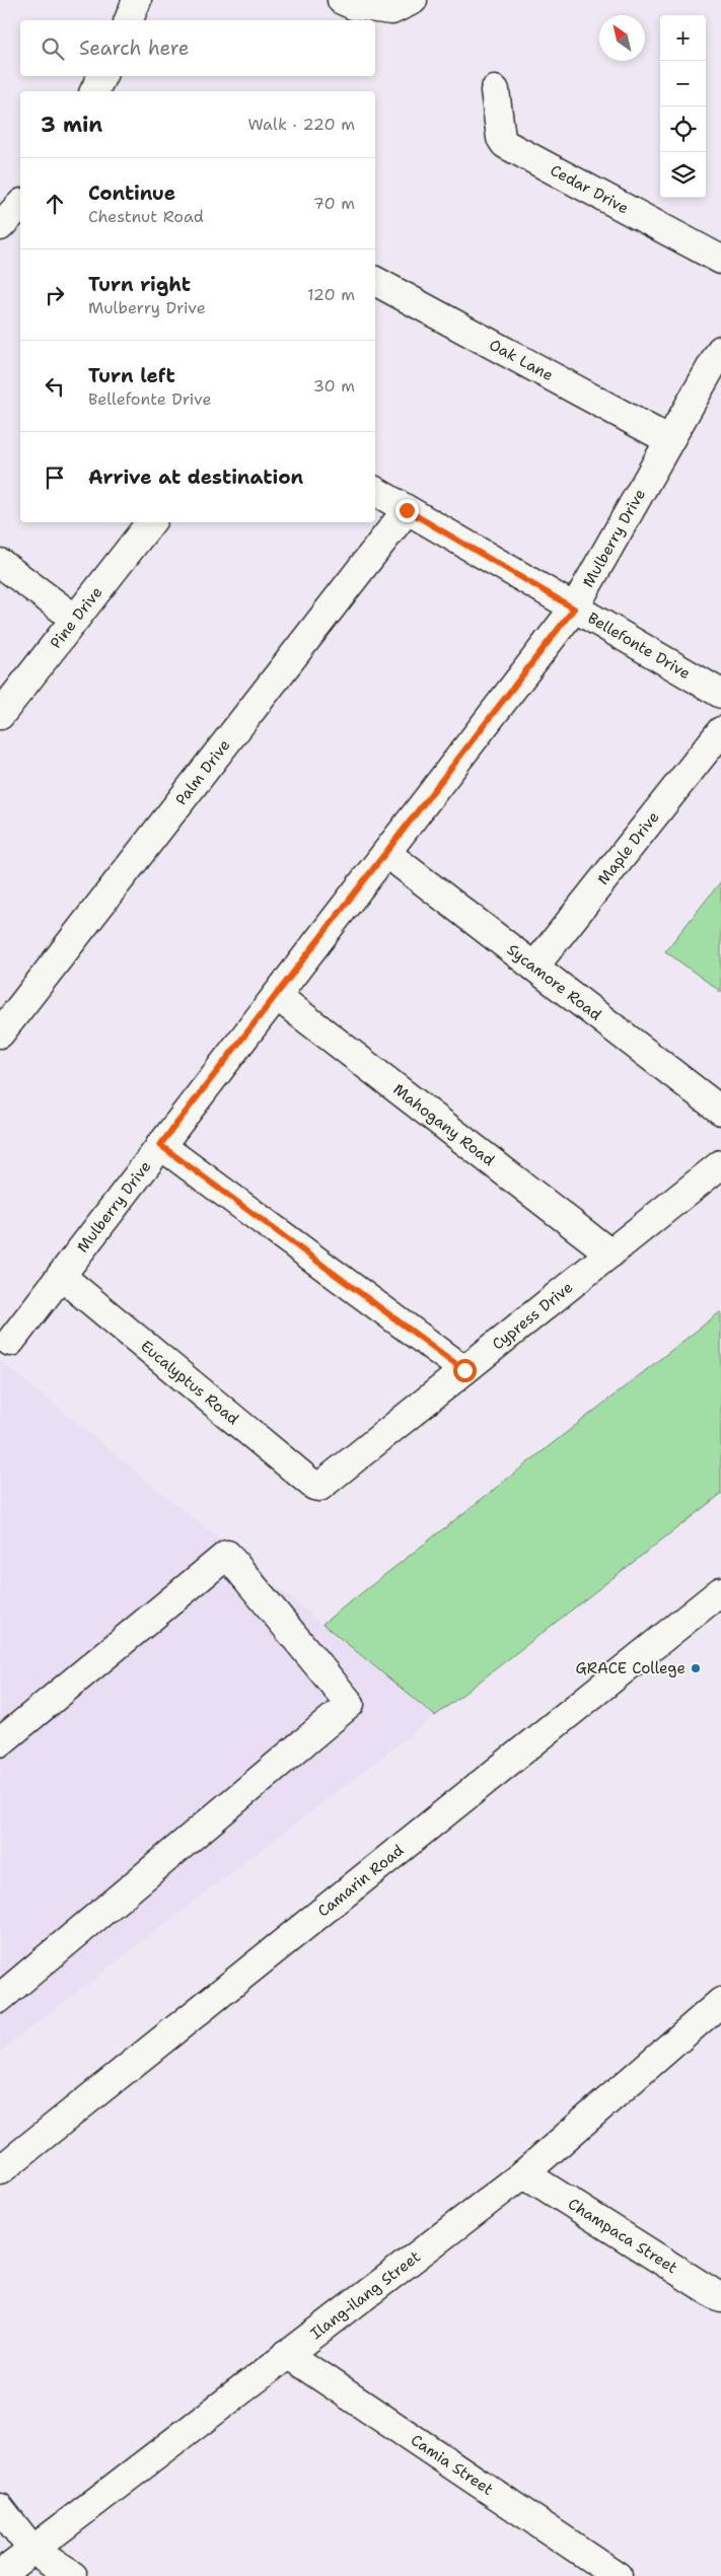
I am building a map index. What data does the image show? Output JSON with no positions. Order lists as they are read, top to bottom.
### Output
{
  "streets": {
    "street": [
      "Cedar Drive",
      "Oak Lane",
      "Mulberry Drive",
      "Pine Drive",
      "Bellefonte Drive",
      "Palm Drive",
      "Maple Drive",
      "Sycamore Road",
      "Mahogany Road",
      "Cypress Drive",
      "Eucalyptus Road",
      "Camarin Road",
      "Champaca Street",
      "Ilang-ilang Street",
      "Camia Street"
    ]
  },
  "crossings": [
    ["Oak Lane", "Mulberry Drive"],
    ["Mulberry Drive", "Bellefonte Drive"],
    ["Mulberry Drive", "Sycamore Road"],
    ["Mulberry Drive", "Mahogany Road"],
    ["Mulberry Drive", "Eucalyptus Road"],
    ["Bellefonte Drive", "Palm Drive"],
    ["Maple Drive", "Sycamore Road"],
    ["Mahogany Road", "Cypress Drive"],
    ["Cypress Drive", "Eucalyptus Road"],
    ["Champaca Street", "Ilang-ilang Street"],
    ["Ilang-ilang Street", "Camia Street"]
  ],
  "places": ["GRACE College"],
  "north": "top left",
  "page": {
    "map_buttons": ["+", "−"],
    "search": "Search here",
    "heading": ["3 min", "Walk · 220 m"],
    "list": [
      ["Continue", "Chestnut Road", "70 m"],
      ["Turn right", "Mulberry Drive", "120 m"],
      ["Turn left", "Bellefonte Drive", "30 m"],
      "Arrive at destination"
    ]
  }
}
